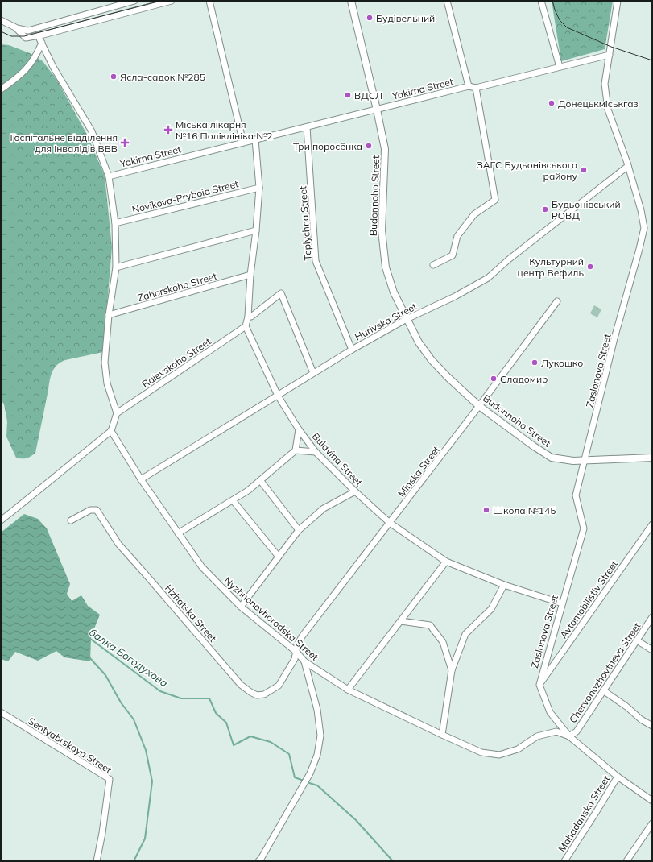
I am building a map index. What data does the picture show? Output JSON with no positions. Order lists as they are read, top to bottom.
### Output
{
  "streets": {
    "main road": ["Budonnoho Street"],
    "street": [
      "Yakirna Street",
      "Novikova-Pryboia Street",
      "Teplychna Street",
      "Zahorskoho Street",
      "Hurivska Street",
      "Raievskoho Street",
      "Zaslonova Street",
      "Bulavina Street",
      "Minska Street",
      "Avtomobilistiv Street",
      "Hzhatska Street",
      "Nyzhnonovhorodska Street",
      "Chervonozhovtneva Street",
      "Sentyabrskaya Street",
      "Mahadanska Street"
    ]
  },
  "crossings": [
    ["Yakirna Street", "Budonnoho Street"],
    ["Yakirna Street", "Teplychna Street"],
    ["Yakirna Street", "Zaslonova Street"],
    ["Budonnoho Street", "Hurivska Street"],
    ["Budonnoho Street", "Zaslonova Street"],
    ["Budonnoho Street", "Minska Street"],
    ["Teplychna Street", "Hurivska Street"],
    ["Hurivska Street", "Zaslonova Street"],
    ["Hurivska Street", "Bulavina Street"],
    ["Hurivska Street", "Nyzhnonovhorodska Street"],
    ["Raievskoho Street", "Bulavina Street"],
    ["Zaslonova Street", "Bulavina Street"],
    ["Zaslonova Street", "Avtomobilistiv Street"],
    ["Bulavina Street", "Minska Street"],
    ["Minska Street", "Hzhatska Street"],
    ["Minska Street", "Nyzhnonovhorodska Street"],
    ["Hzhatska Street", "Nyzhnonovhorodska Street"],
    ["Nyzhnonovhorodska Street", "Chervonozhovtneva Street"]
  ],
  "water": ["балка Богодухова"],
  "places": {
    "other": [
      "Будівельний",
      "Ясла-садок №285",
      "ВДСЛ",
      "Донецькміськгаз",
      "Три поросёнка",
      "ЗАГС Будьонівського району",
      "Будьонівський РОВД",
      "Культурний центр Вефиль",
      "Лукошко",
      "Сладомир",
      "Школа №145"
    ],
    "health": ["Міська лікарня №16 Поліклініка №2", "Госпітальне відділення для інвалідів ВВВ"]
  }
}
